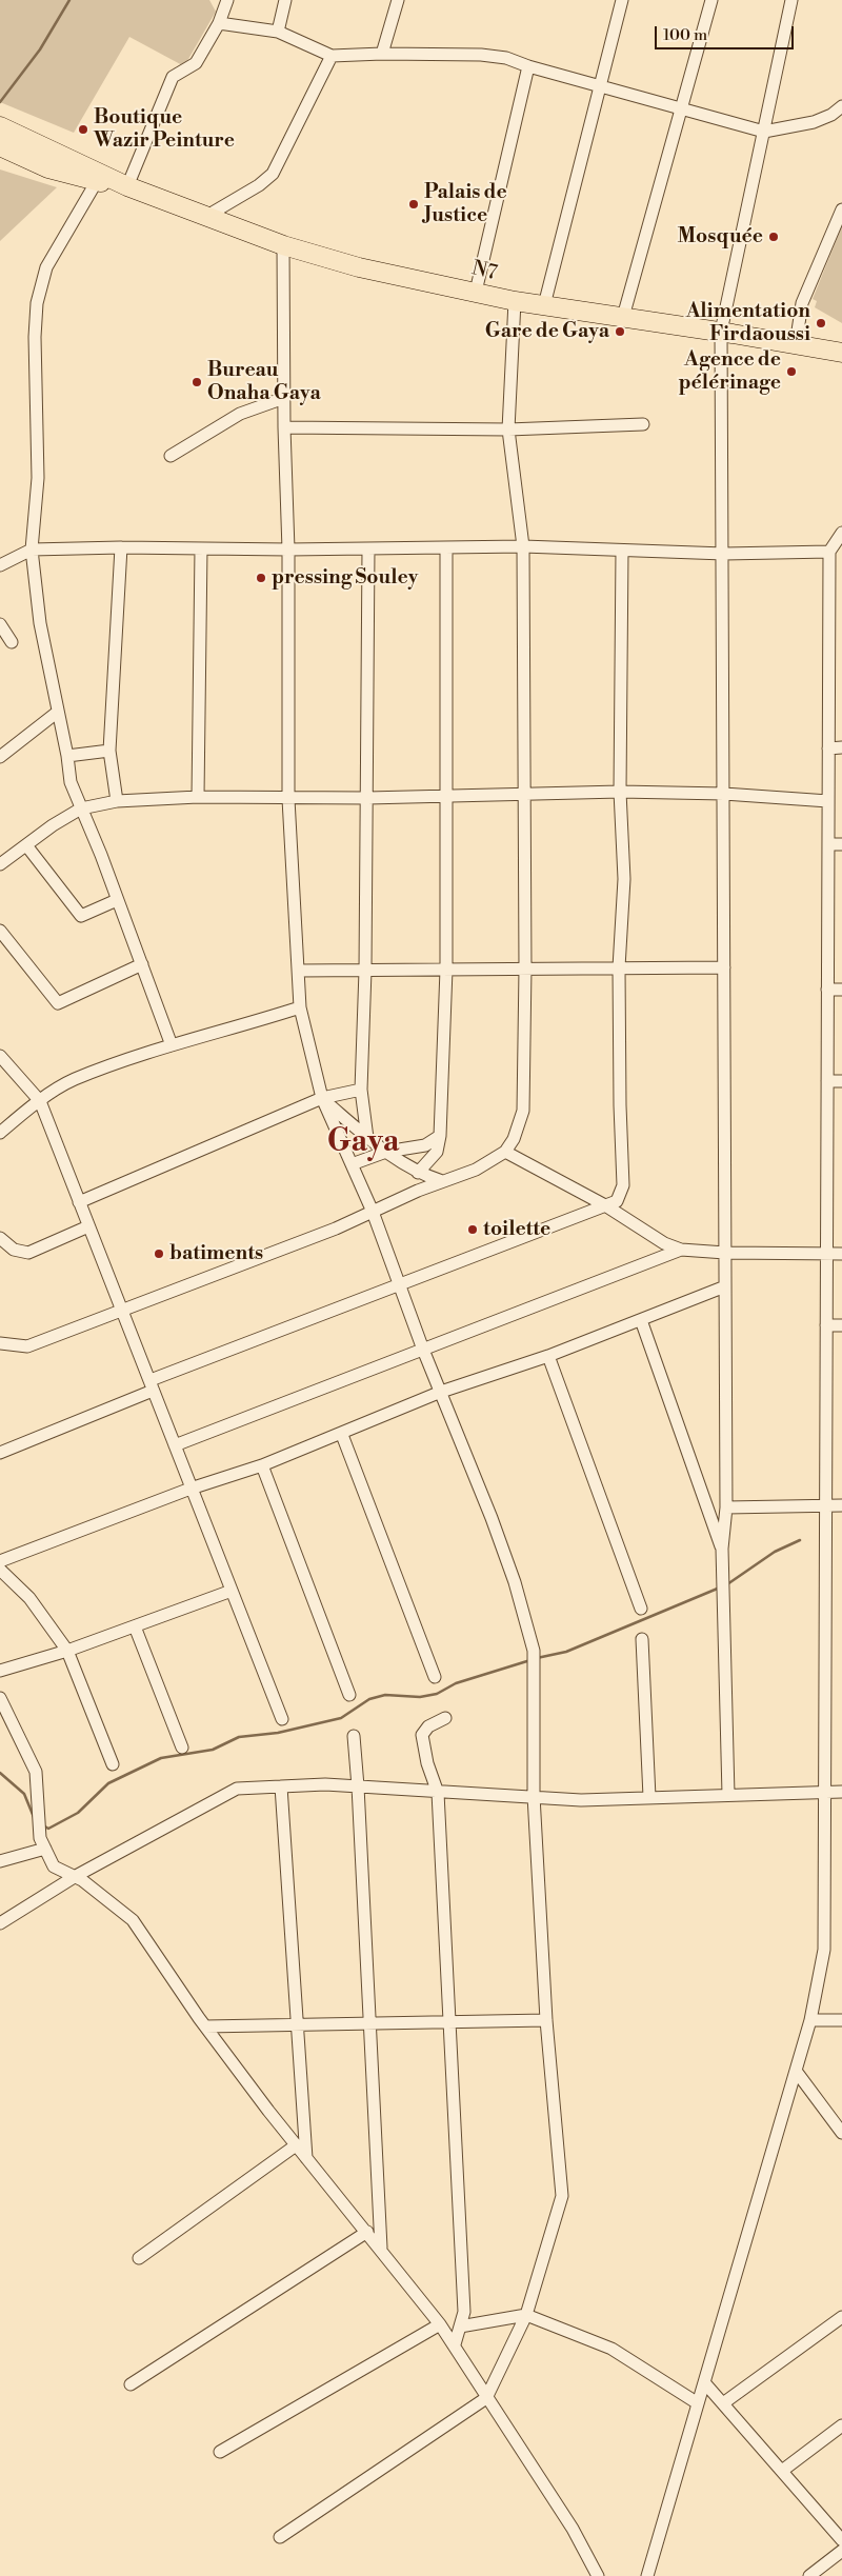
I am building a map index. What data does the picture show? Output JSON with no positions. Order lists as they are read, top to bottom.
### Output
{
  "streets": {
    "main road": ["N7"]
  },
  "districts": ["Gaya"],
  "places": [
    "Boutique Wazir Peinture",
    "Palais de Justice",
    "Mosquée",
    "Alimentation Firdaoussi",
    "Gare de Gaya",
    "Agence de pélérinage",
    "Bureau Onaha Gaya",
    "pressing Souley",
    "toilette",
    "batiments"
  ],
  "scale_bar": "100 m"
}
